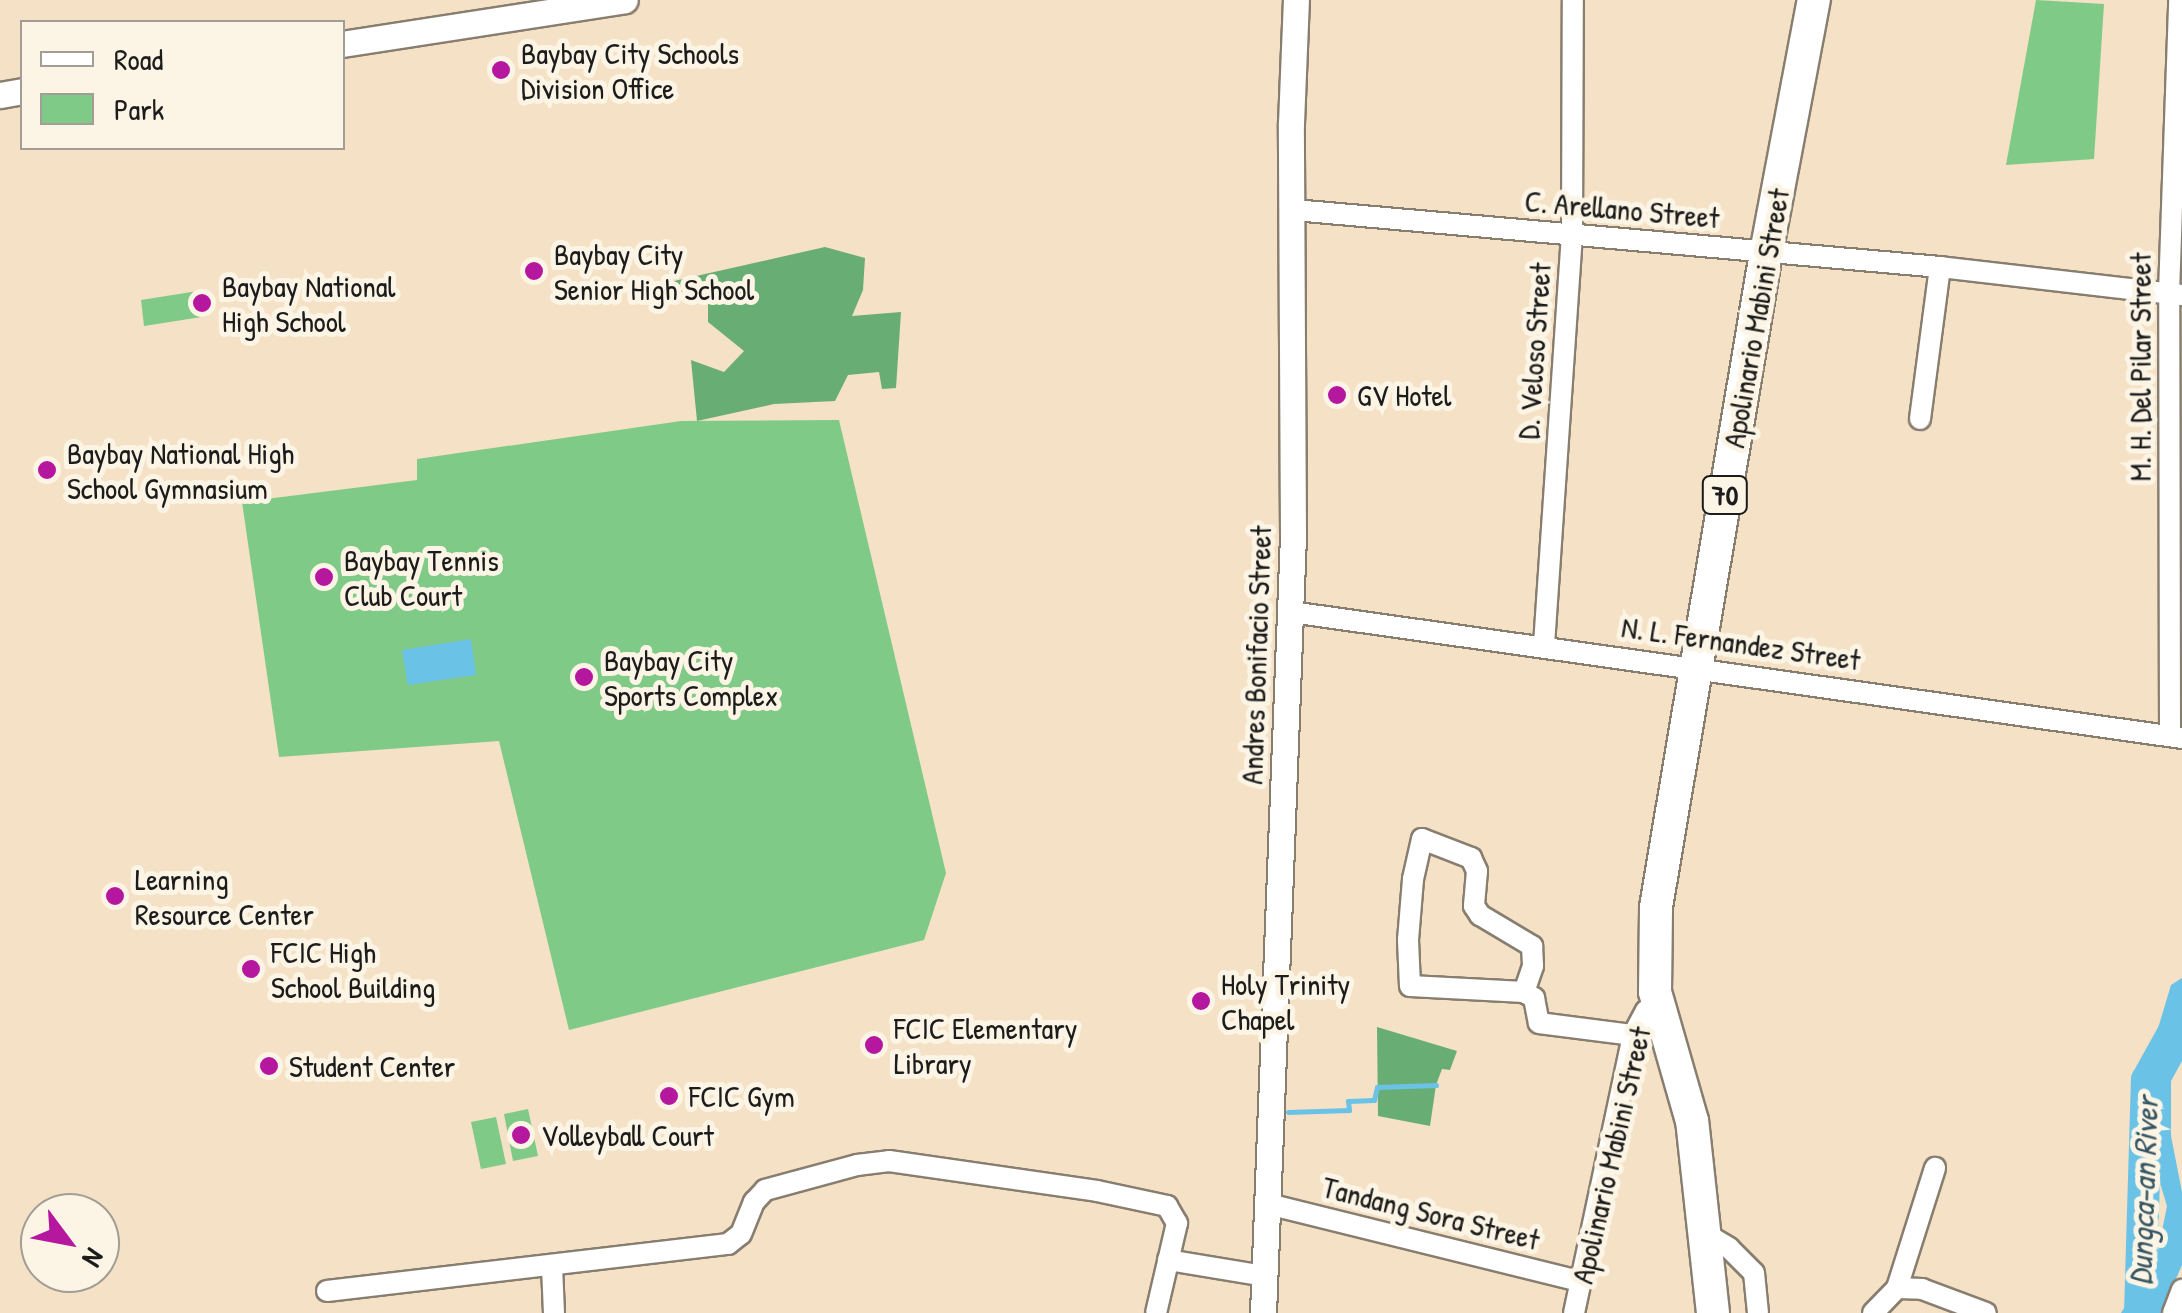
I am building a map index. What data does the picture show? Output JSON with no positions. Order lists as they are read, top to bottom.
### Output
{
  "streets": {
    "main road": ["Apolinario Mabini Street", "70"],
    "street": [
      "C. Arellano Street",
      "D. Veloso Street",
      "M. H. Del Pilar Street",
      "N. L. Fernandez Street",
      "Andres Bonifacio Street",
      "Tandang Sora Street"
    ]
  },
  "crossings": [
    ["C. Arellano Street", "Apolinario Mabini Street"],
    ["C. Arellano Street", "D. Veloso Street"],
    ["C. Arellano Street", "M. H. Del Pilar Street"],
    ["C. Arellano Street", "Andres Bonifacio Street"],
    ["Apolinario Mabini Street", "70"],
    ["Apolinario Mabini Street", "N. L. Fernandez Street"],
    ["Apolinario Mabini Street", "Tandang Sora Street"],
    ["D. Veloso Street", "N. L. Fernandez Street"],
    ["M. H. Del Pilar Street", "N. L. Fernandez Street"],
    ["N. L. Fernandez Street", "Andres Bonifacio Street"],
    ["Andres Bonifacio Street", "Tandang Sora Street"]
  ],
  "water": ["Dungca-an River"],
  "places": [
    "Baybay City Schools Division Office",
    "Baybay City Senior High School",
    "Baybay National High School",
    "GV Hotel",
    "Baybay National High School Gymnasium",
    "Baybay Tennis Club Court",
    "Baybay City Sports Complex",
    "Learning Resource Center",
    "FCIC High School Building",
    "Holy Trinity Chapel",
    "FCIC Elementary Library",
    "Student Center",
    "FCIC Gym",
    "Volleyball Court"
  ],
  "legend": ["Road", "Park"],
  "north": "bottom right"
}
